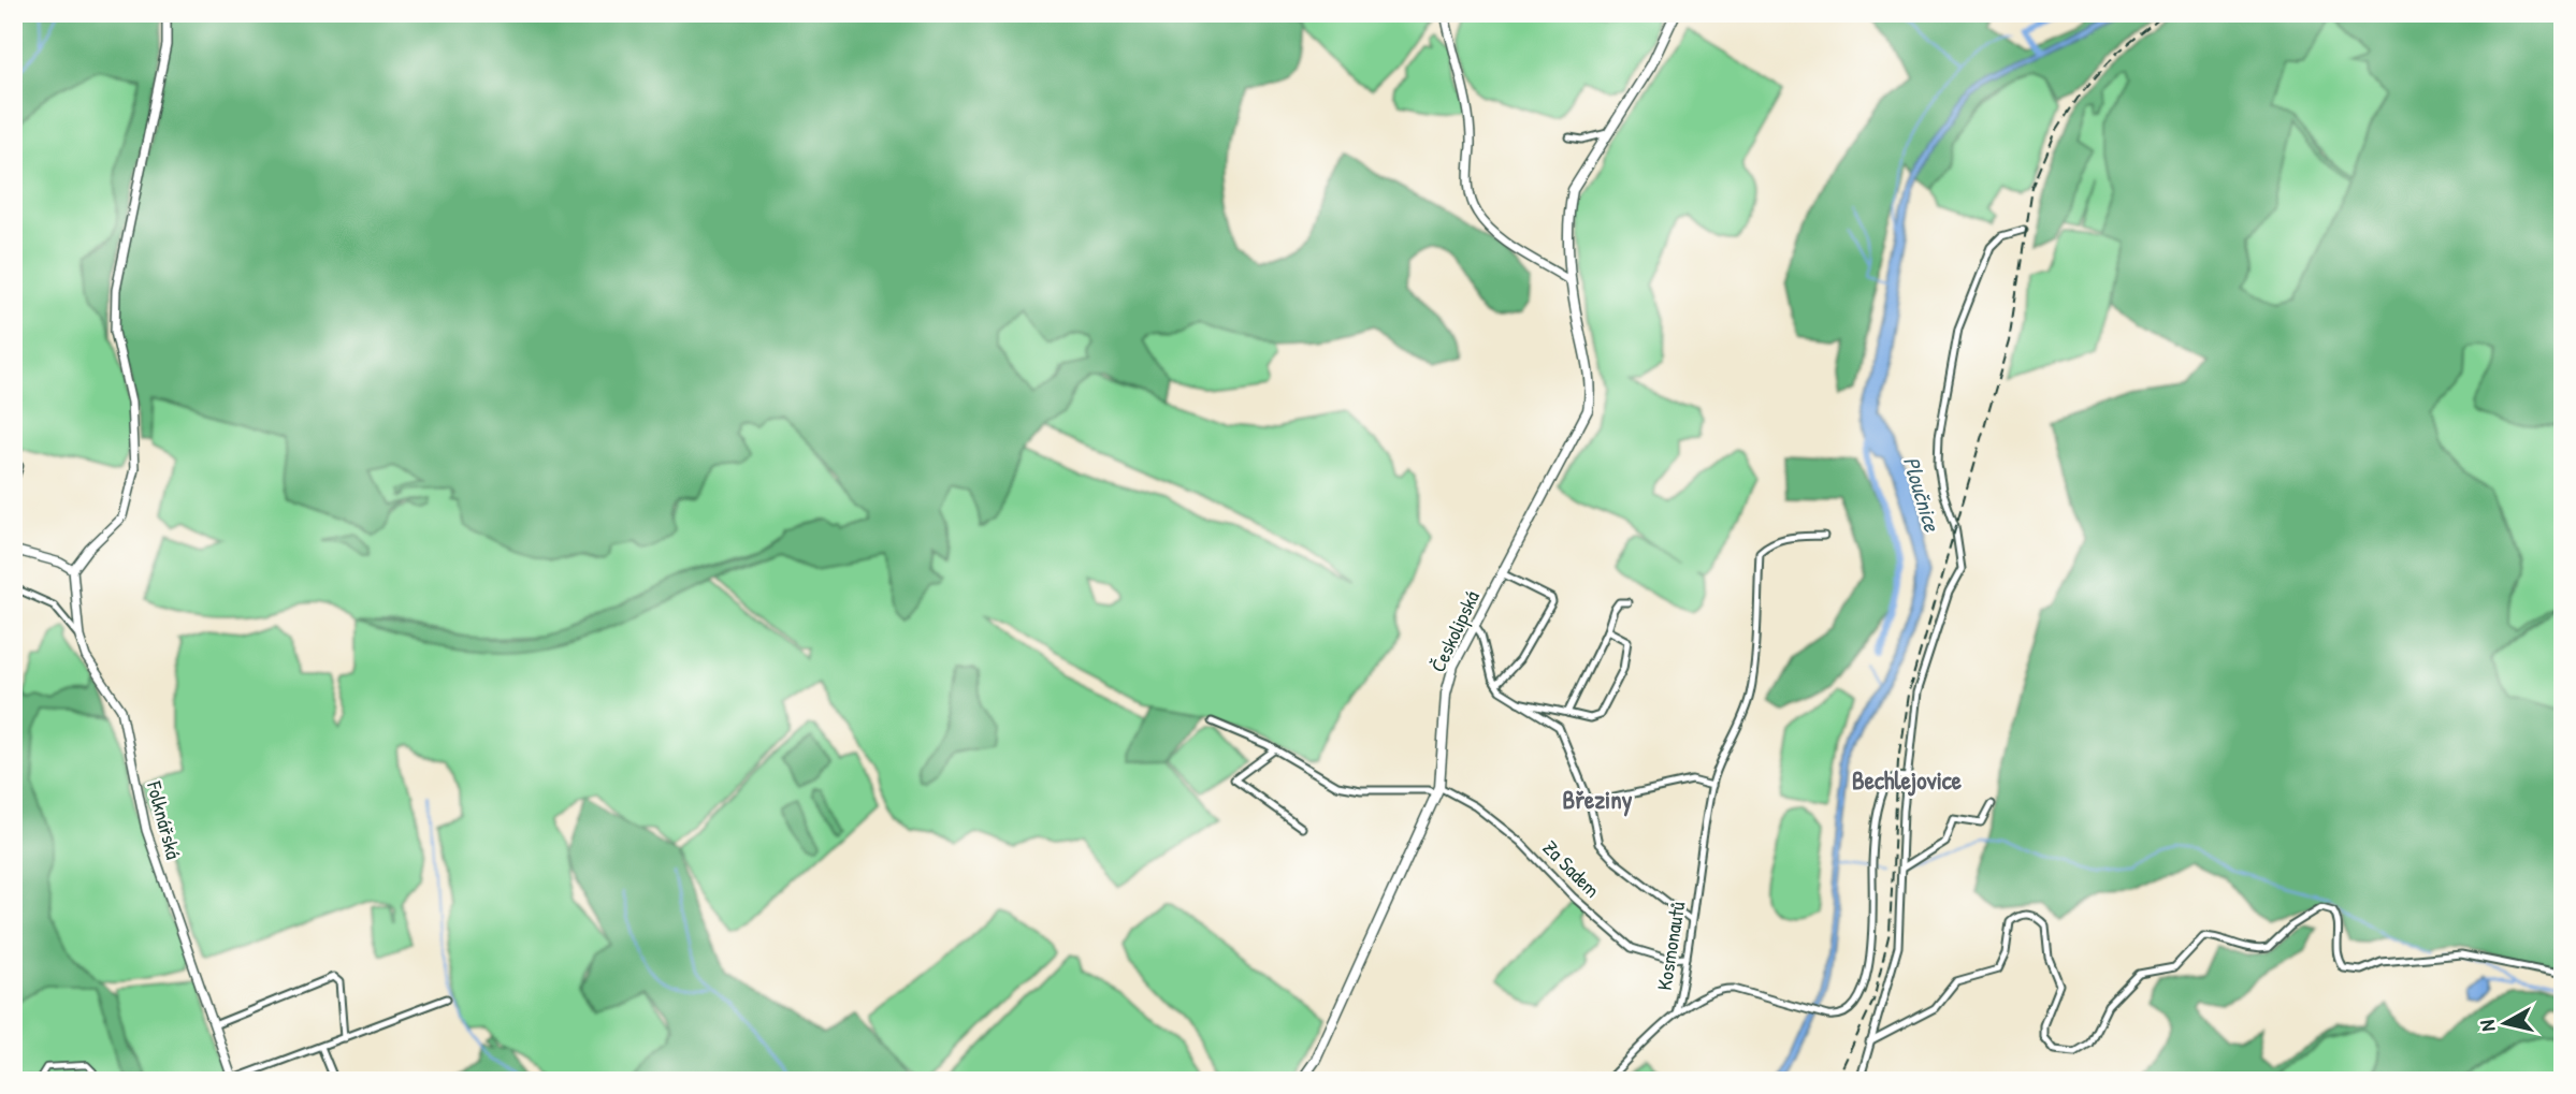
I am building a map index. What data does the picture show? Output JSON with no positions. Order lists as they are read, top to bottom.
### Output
{
  "streets": {
    "main road": ["Českolipská"],
    "street": ["Folknářská", "Za Sadem", "Kosmonautů"]
  },
  "crossings": [
    ["Českolipská", "Za Sadem"],
    ["Za Sadem", "Kosmonautů"]
  ],
  "districts": ["Bechlejovice", "Březiny"],
  "water": ["Ploučnice"],
  "north": "left"
}
